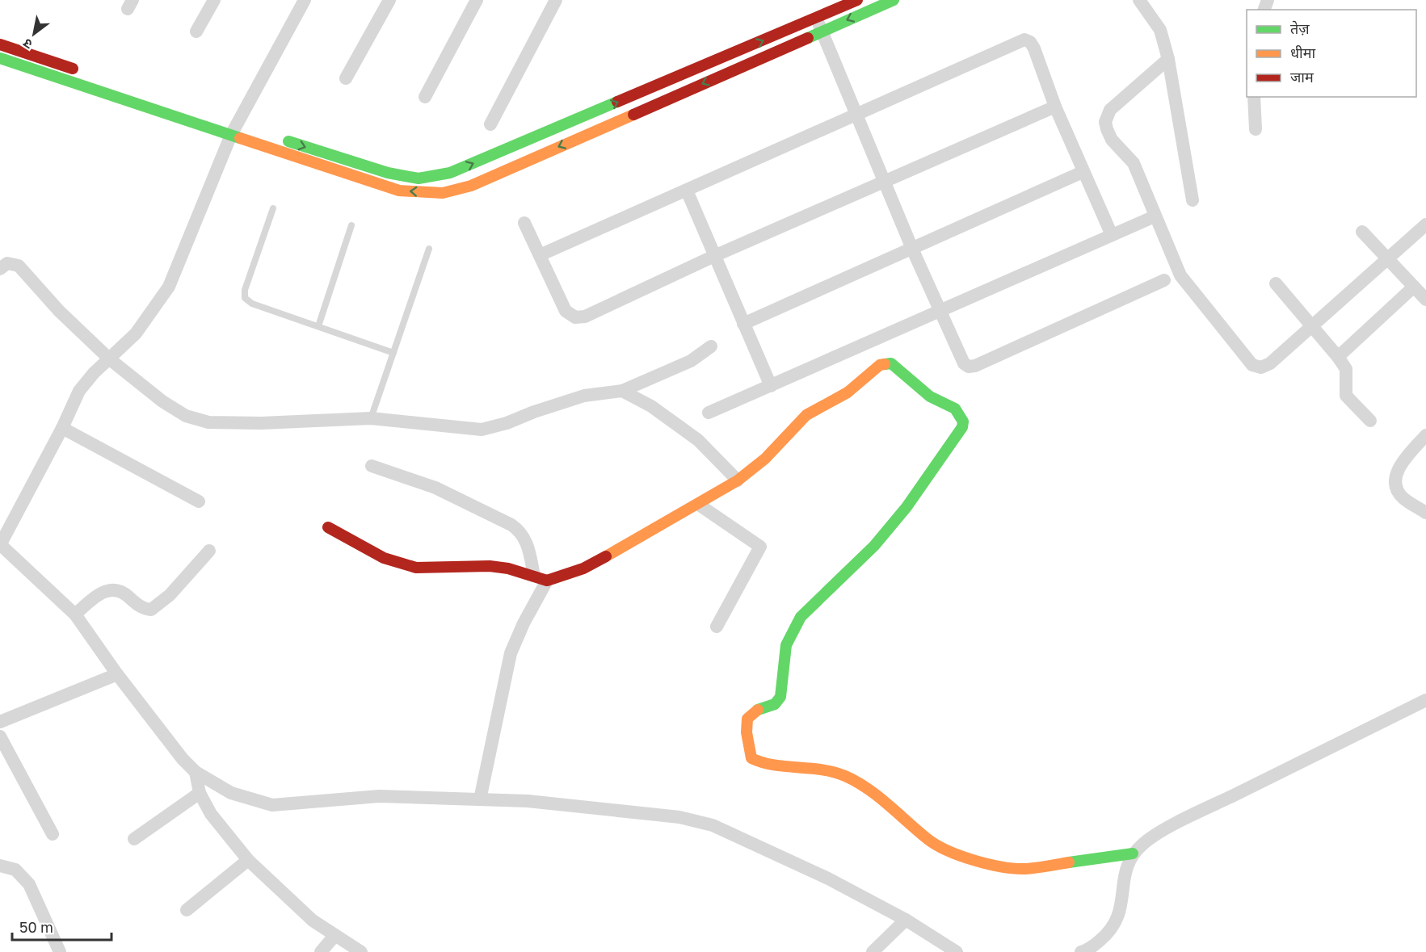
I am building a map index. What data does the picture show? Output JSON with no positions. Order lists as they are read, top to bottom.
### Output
{
  "legend": ["तेज़", "धीमा", "जाम"],
  "scale_bar": "50 m",
  "north": "bottom left"
}
